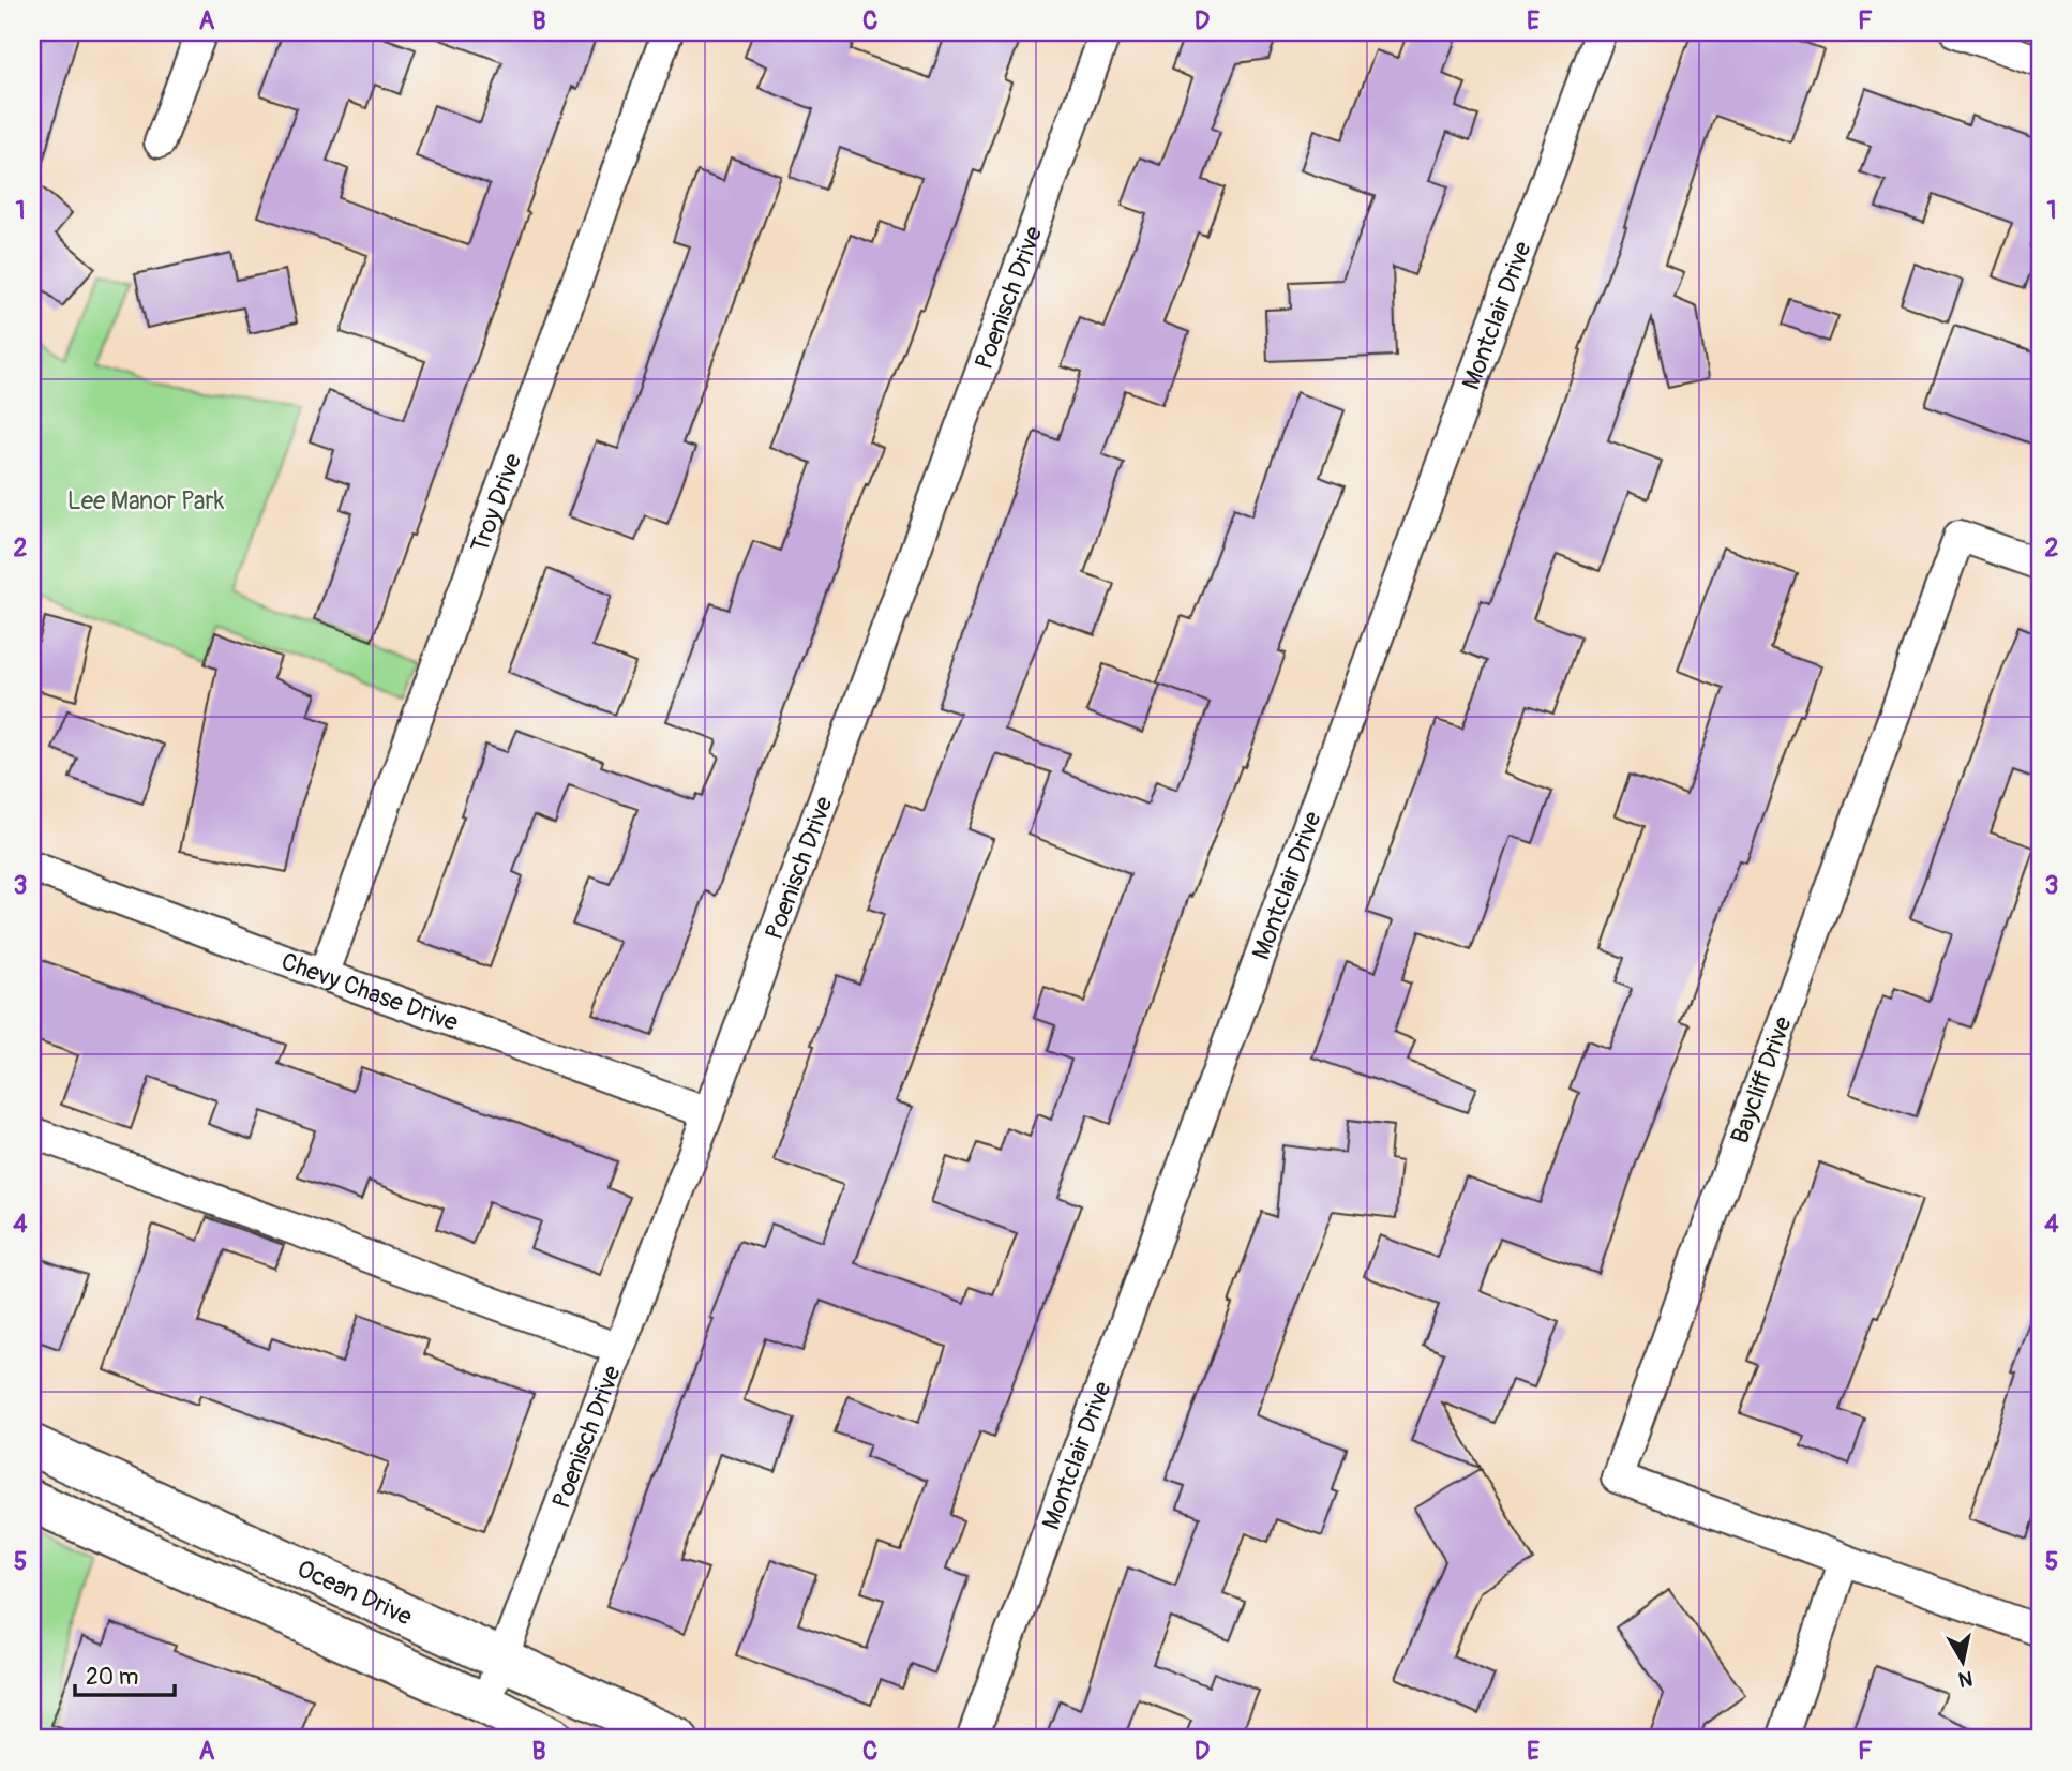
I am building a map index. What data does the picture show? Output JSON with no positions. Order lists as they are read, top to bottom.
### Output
{
  "streets": {
    "main road": ["Ocean Drive"],
    "street": [
      "Poenisch Drive",
      "Montclair Drive",
      "Troy Drive",
      "Chevy Chase Drive",
      "Baycliff Drive"
    ]
  },
  "crossings": [
    ["Poenisch Drive", "Chevy Chase Drive"],
    ["Poenisch Drive", "Ocean Drive"],
    ["Troy Drive", "Chevy Chase Drive"]
  ],
  "parks": ["Lee Manor Park"],
  "scale_bar": "20 m",
  "north": "bottom",
  "grid": {
    "columns": [
      "A",
      "B",
      "C",
      "D",
      "E",
      "F"
    ],
    "rows": [
      "1",
      "2",
      "3",
      "4",
      "5"
    ]
  }
}
